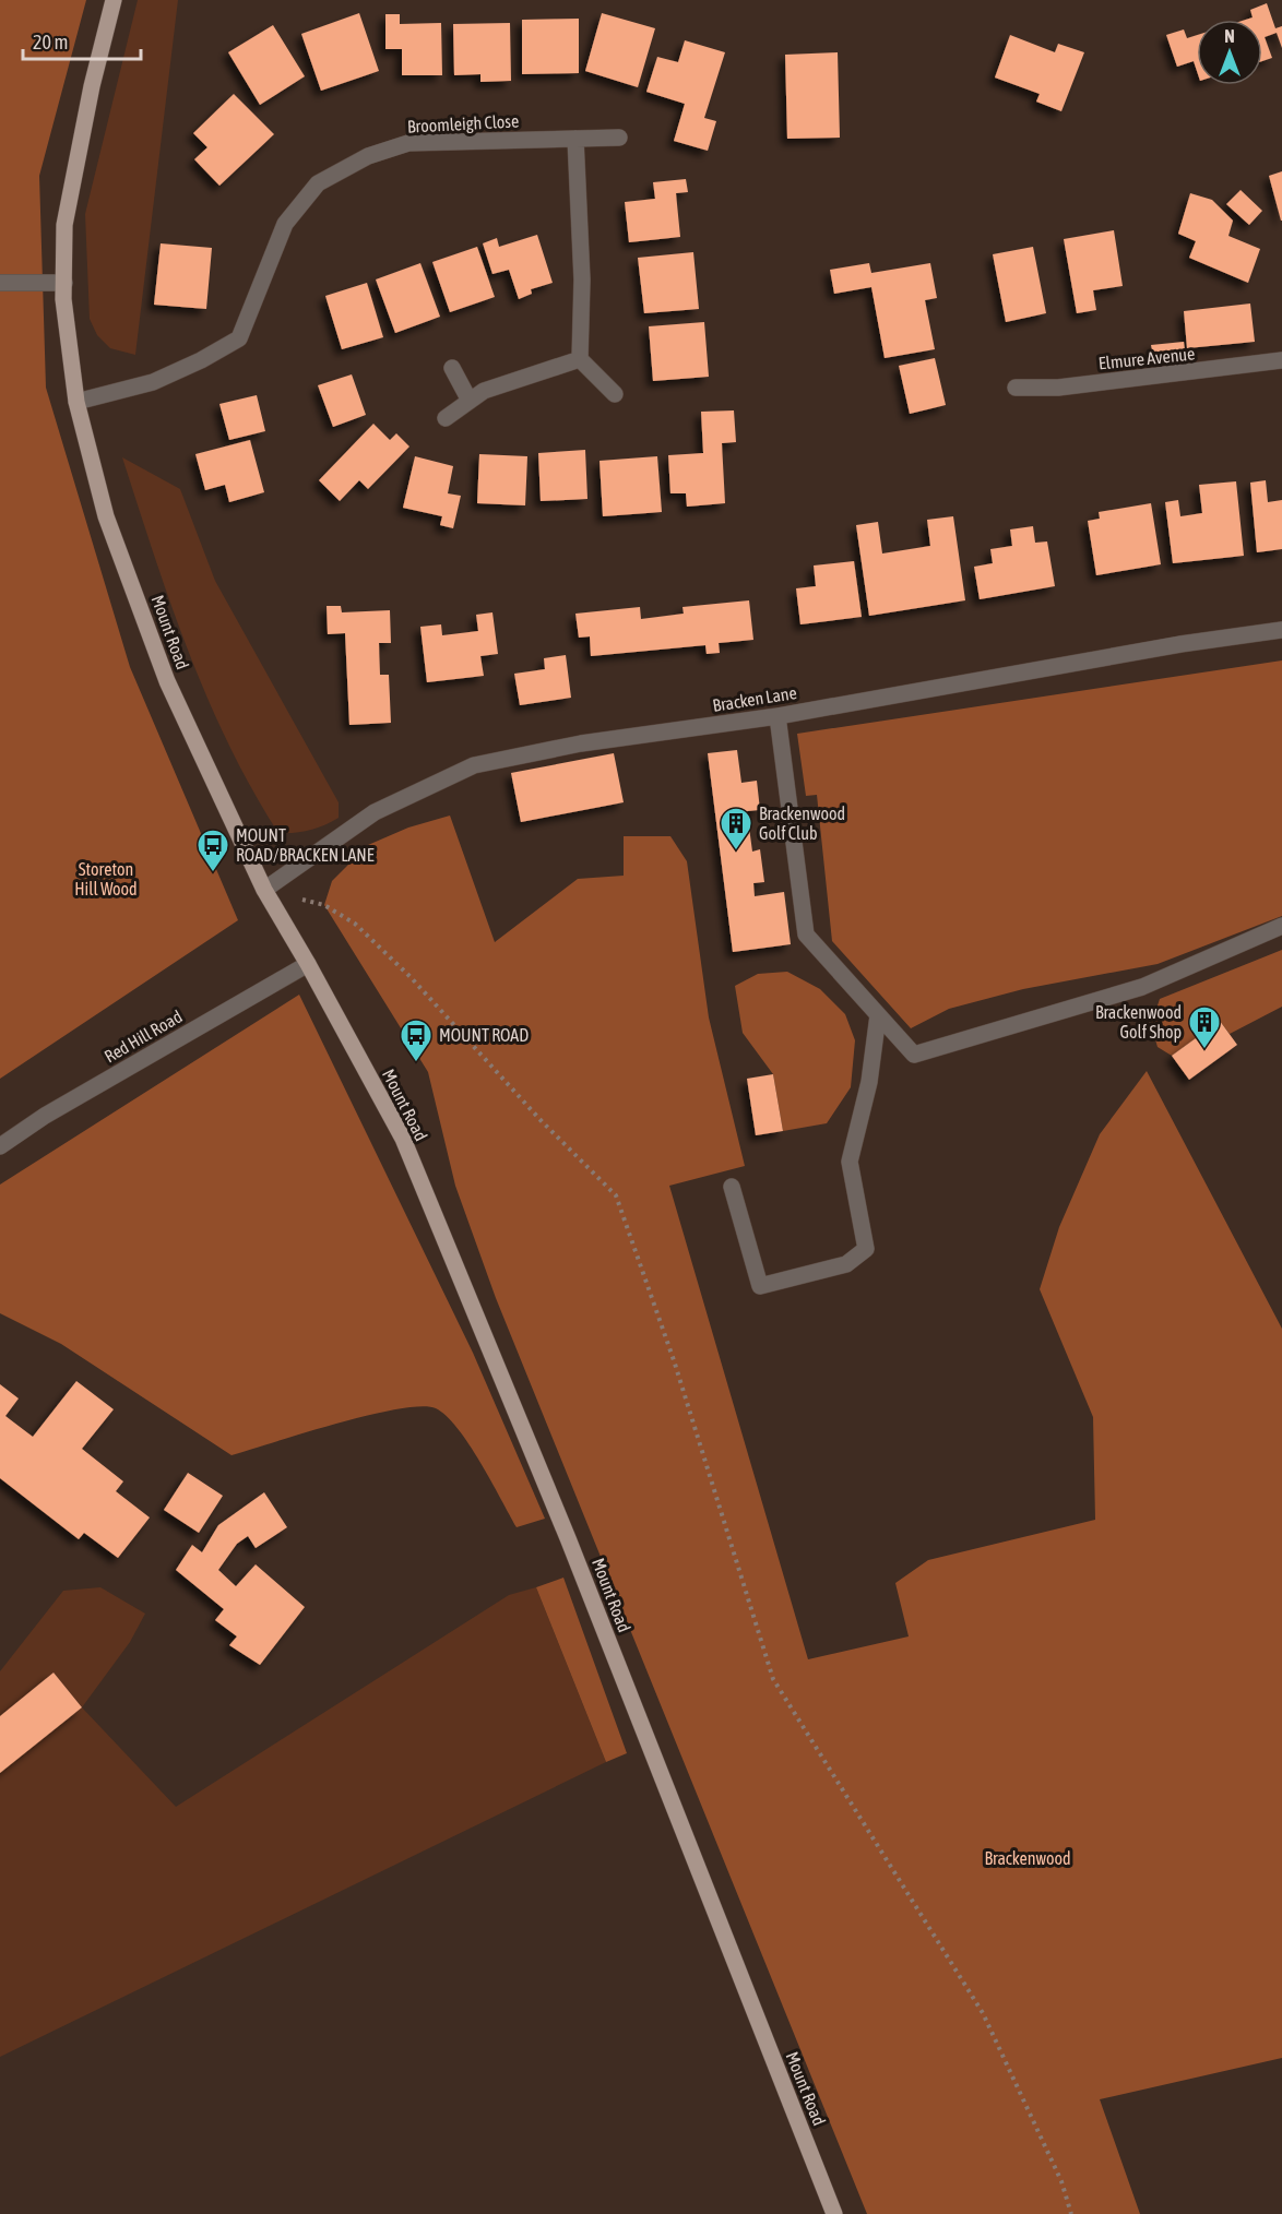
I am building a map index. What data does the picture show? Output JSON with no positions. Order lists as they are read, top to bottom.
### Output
{
  "streets": {
    "main road": ["Mount Road"],
    "street": [
      "Broomleigh Close",
      "Elmure Avenue",
      "Bracken Lane",
      "Red Hill Road"
    ]
  },
  "crossings": [
    ["Broomleigh Close", "Mount Road"],
    ["Mount Road", "Bracken Lane"],
    ["Mount Road", "Red Hill Road"]
  ],
  "parks": ["Storeton Hill Wood", "Brackenwood"],
  "places": {
    "building": ["Brackenwood Golf Club", "Brackenwood Golf Shop"],
    "bus stop": ["MOUNT ROAD/BRACKEN LANE", "MOUNT ROAD"]
  },
  "scale_bar": "20 m",
  "north": "top"
}
